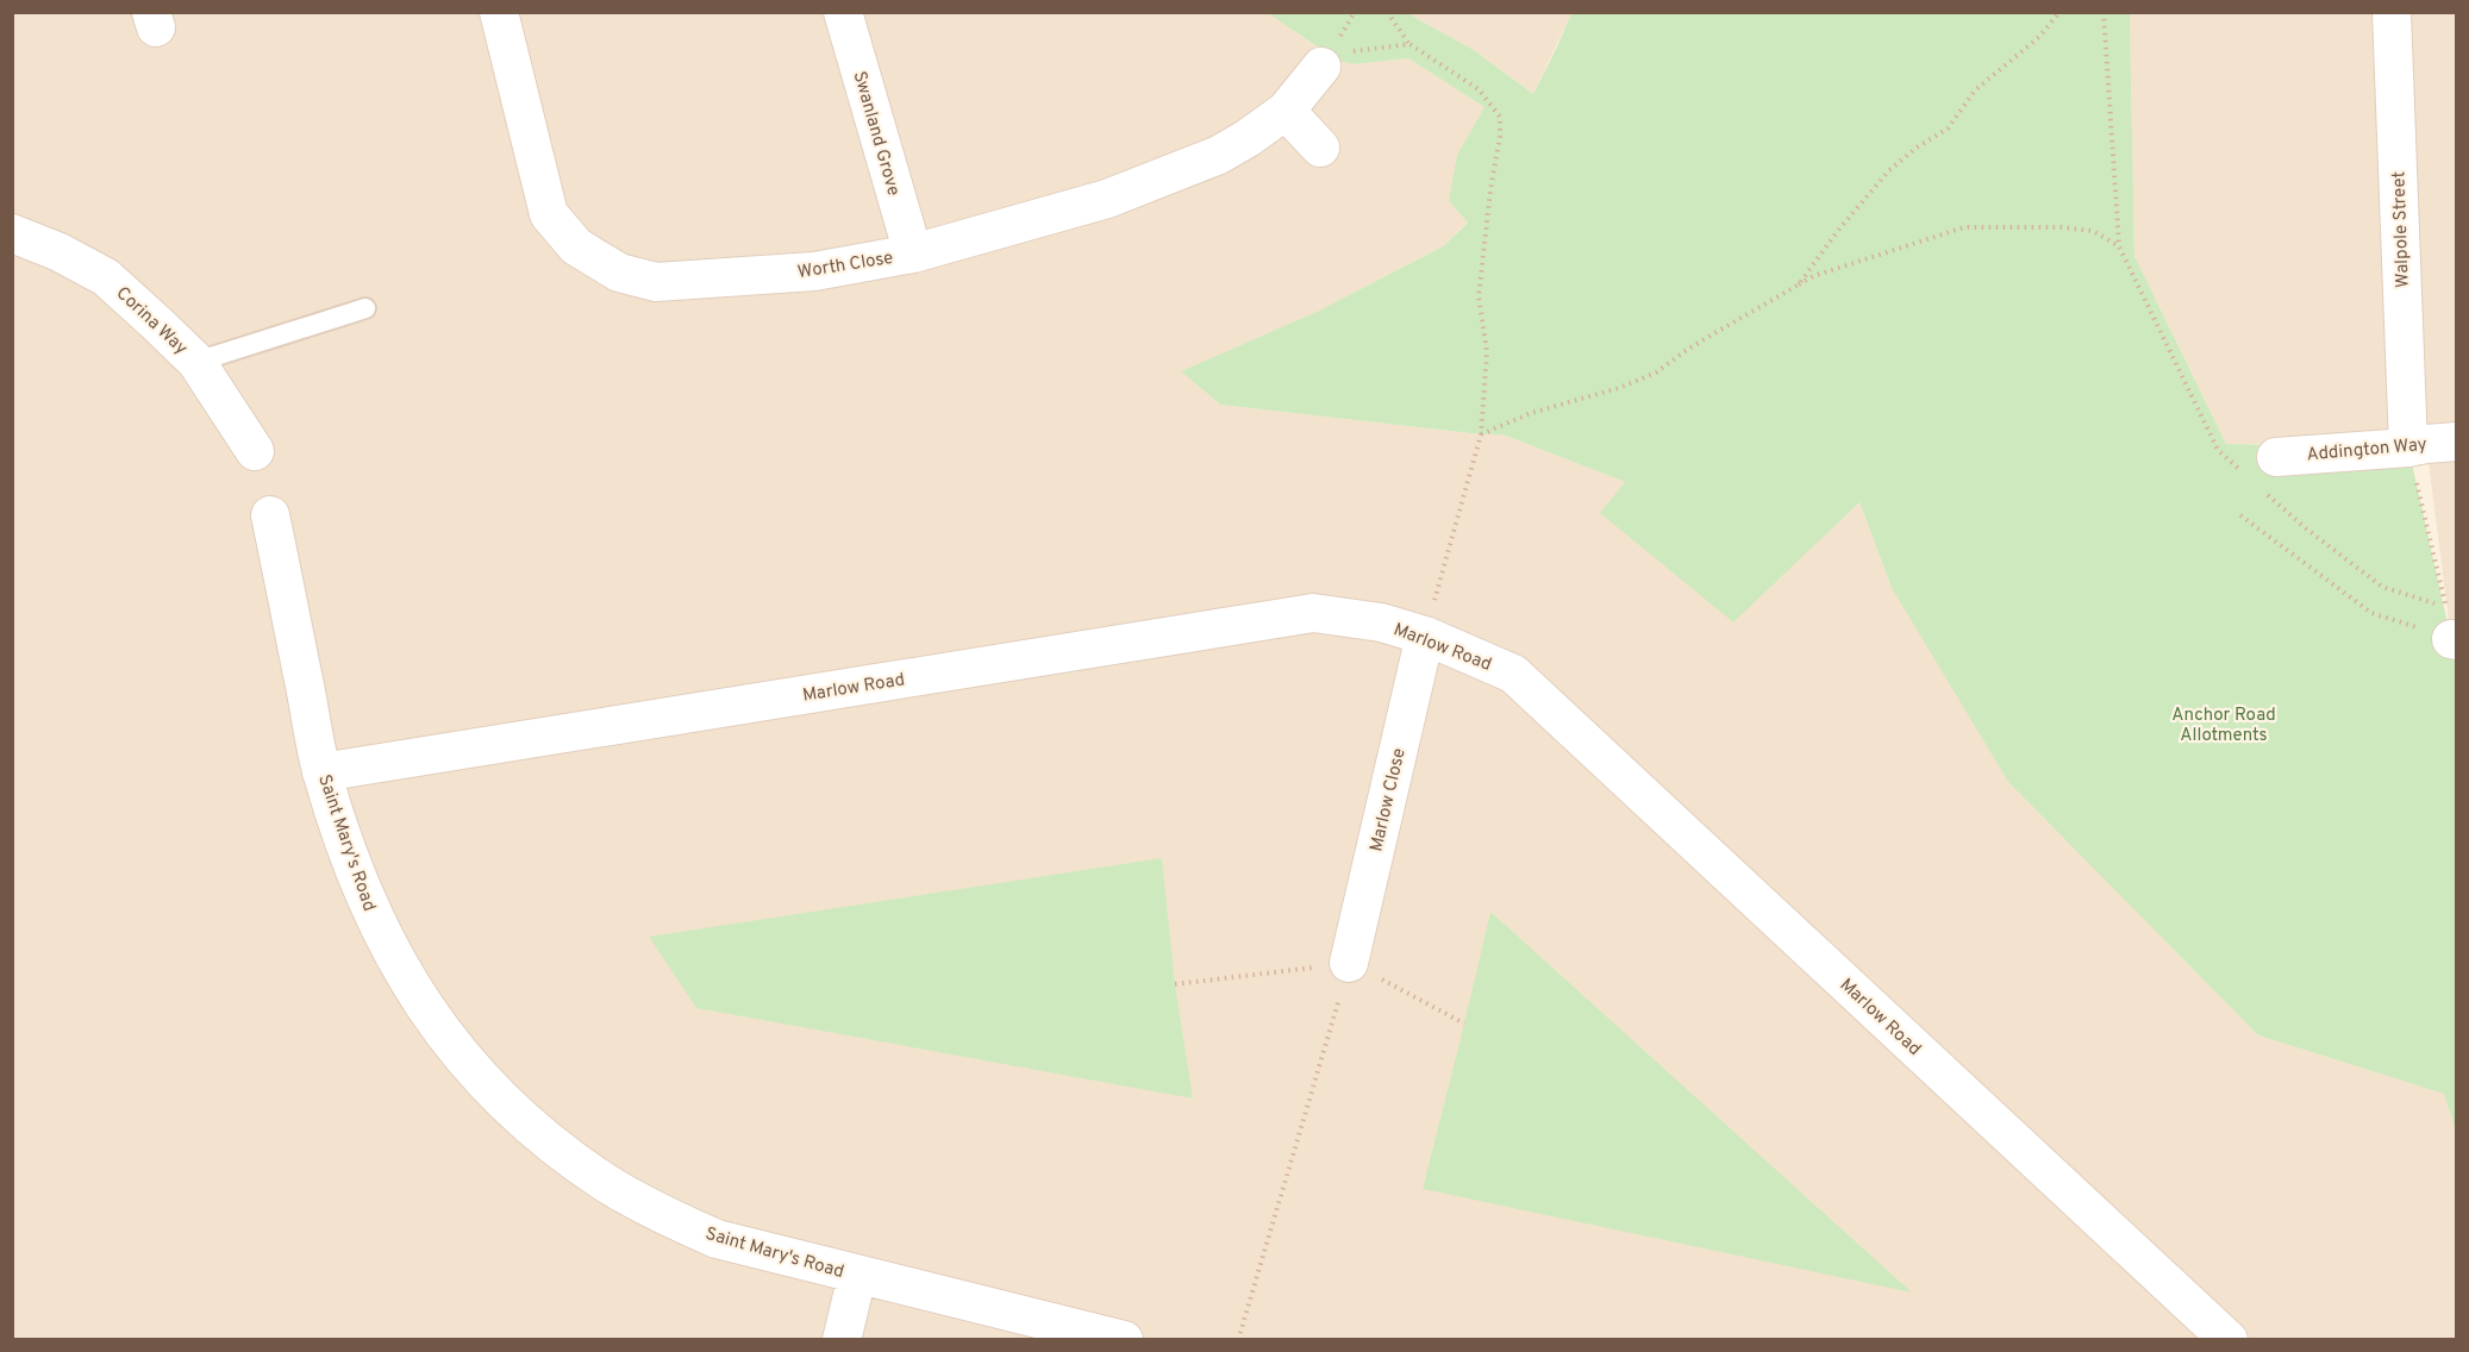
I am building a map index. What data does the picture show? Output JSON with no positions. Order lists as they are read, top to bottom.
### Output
{
  "streets": {
    "street": [
      "Swanland Grove",
      "Walpole Street",
      "Worth Close",
      "Corina Way",
      "Addington Way",
      "Marlow Road",
      "Marlow Close",
      "Saint Mary's Road"
    ]
  },
  "crossings": [
    ["Swanland Grove", "Worth Close"],
    ["Walpole Street", "Addington Way"],
    ["Marlow Road", "Marlow Close"],
    ["Marlow Road", "Saint Mary's Road"]
  ],
  "parks": ["Anchor Road Allotments"]
}
